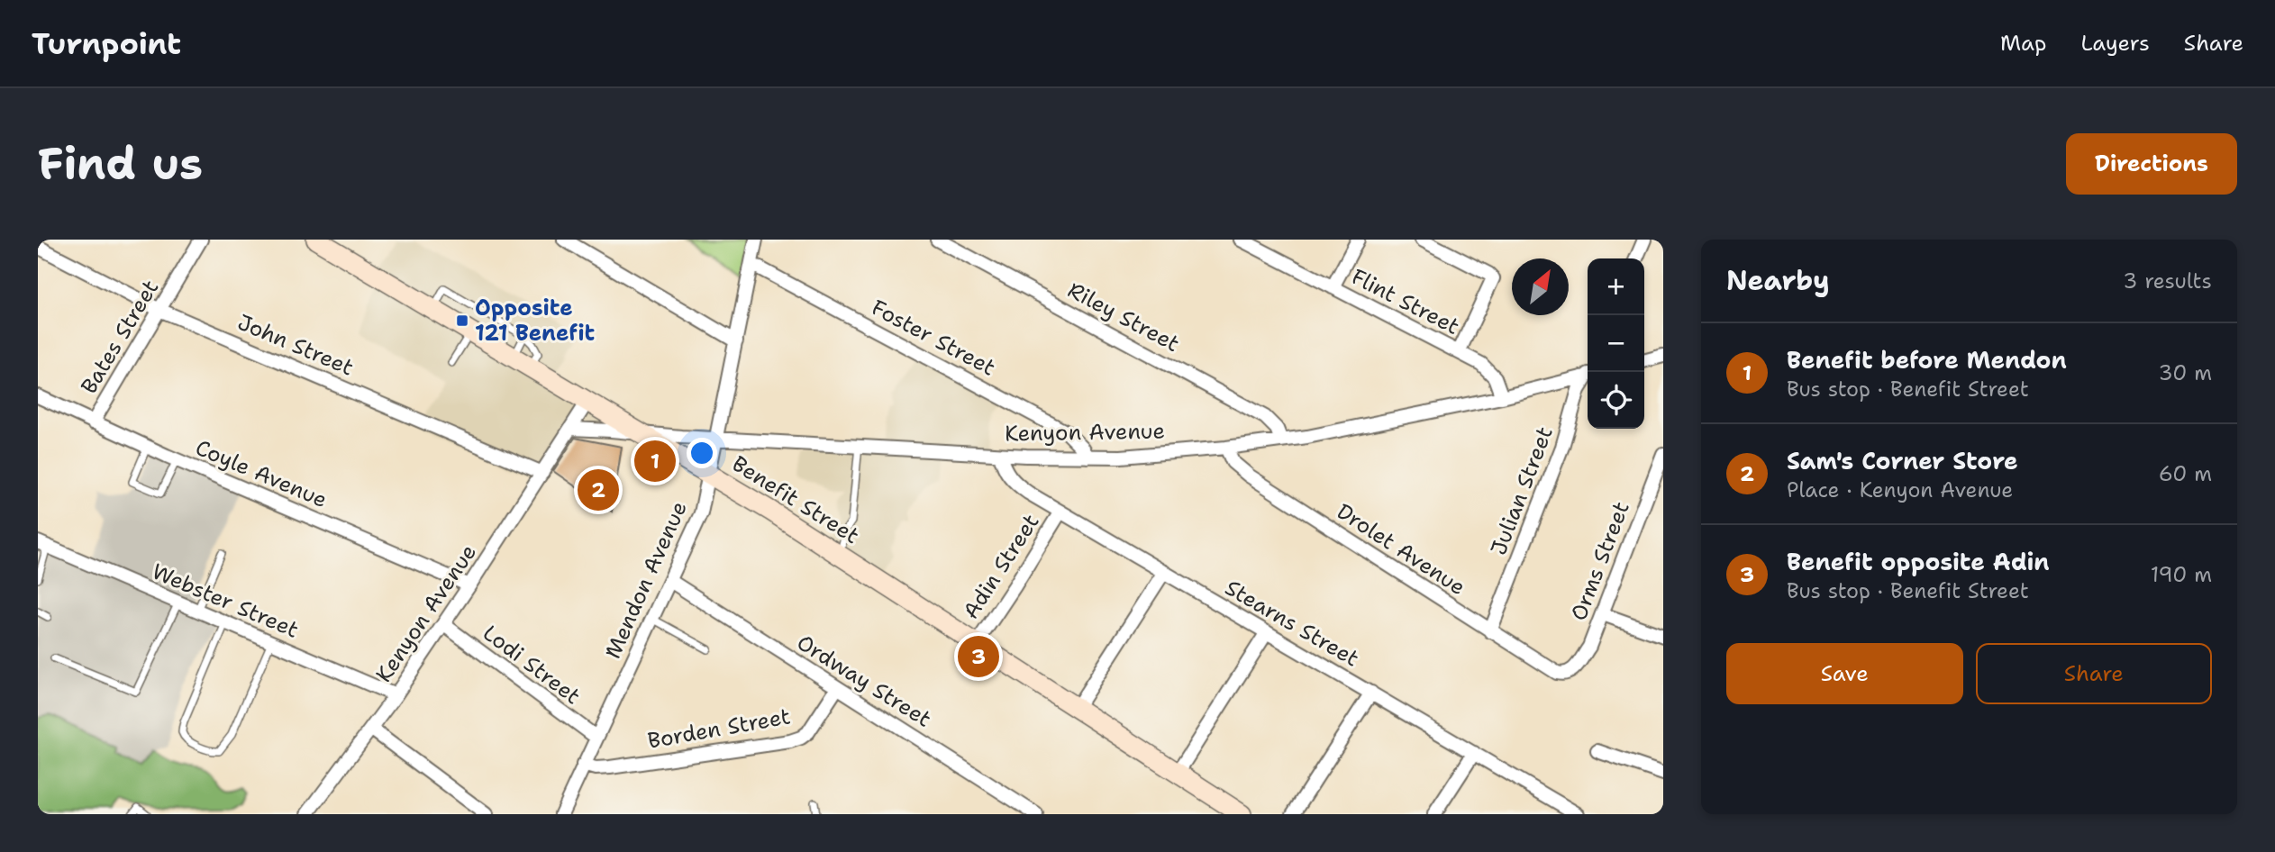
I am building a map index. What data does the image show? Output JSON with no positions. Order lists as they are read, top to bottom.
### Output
{
  "streets": {
    "street": [
      "Flint Street",
      "Riley Street",
      "Bates Street",
      "Foster Street",
      "John Street",
      "Kenyon Avenue",
      "Coyle Avenue",
      "Julian Street",
      "Benefit Street",
      "Drolet Avenue",
      "Orms Street",
      "Adin Street",
      "Mendon Avenue",
      "Webster Street",
      "Stearns Street",
      "Lodi Street",
      "Ordway Street",
      "Borden Street"
    ]
  },
  "crossings": [
    ["Flint Street", "Kenyon Avenue"],
    ["Riley Street", "Kenyon Avenue"],
    ["Bates Street", "John Street"],
    ["Bates Street", "Coyle Avenue"],
    ["Foster Street", "Kenyon Avenue"],
    ["Foster Street", "Mendon Avenue"],
    ["John Street", "Kenyon Avenue"],
    ["Kenyon Avenue", "Coyle Avenue"],
    ["Kenyon Avenue", "Benefit Street"],
    ["Kenyon Avenue", "Drolet Avenue"],
    ["Kenyon Avenue", "Mendon Avenue"],
    ["Kenyon Avenue", "Webster Street"],
    ["Kenyon Avenue", "Stearns Street"],
    ["Kenyon Avenue", "Lodi Street"],
    ["Julian Street", "Drolet Avenue"],
    ["Benefit Street", "Adin Street"],
    ["Benefit Street", "Mendon Avenue"],
    ["Drolet Avenue", "Orms Street"],
    ["Adin Street", "Stearns Street"],
    ["Mendon Avenue", "Lodi Street"],
    ["Mendon Avenue", "Ordway Street"],
    ["Mendon Avenue", "Borden Street"],
    ["Ordway Street", "Borden Street"]
  ],
  "places": {
    "transit": ["Opposite 121 Benefit"]
  },
  "north": "top right",
  "page": {
    "header": "Turnpoint",
    "nav": ["Map", "Layers", "Share"],
    "buttons": [
      "Directions",
      ["Save", "Share"]
    ],
    "title": "Find us",
    "heading": ["Nearby", "3 results"],
    "map_buttons": ["+", "−"],
    "list": [
      {
        "mark": "1",
        "name": "Benefit before Mendon",
        "note": "Bus stop · Benefit Street",
        "value": "30 m"
      },
      {
        "mark": "2",
        "name": "Sam's Corner Store",
        "note": "Place · Kenyon Avenue",
        "value": "60 m"
      },
      {
        "mark": "3",
        "name": "Benefit opposite Adin",
        "note": "Bus stop · Benefit Street",
        "value": "190 m"
      }
    ],
    "pins": ["1", "2", "3"]
  }
}
